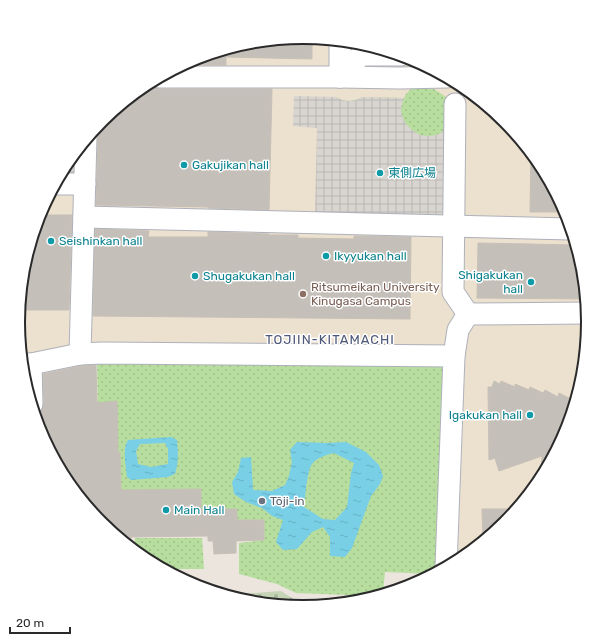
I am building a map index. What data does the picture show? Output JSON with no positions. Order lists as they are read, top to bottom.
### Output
{
  "districts": ["TOJIIN-KITAMACHI"],
  "places": [
    "Gakujikan hall",
    "東側広場",
    "Seishinkan hall",
    "Ikyyukan hall",
    "Shugakukan hall",
    "Shigakukan hall",
    "Ritsumeikan University Kinugasa Campus",
    "Igakukan hall",
    "Tōji-in",
    "Main Hall"
  ],
  "scale_bar": "20 m"
}
